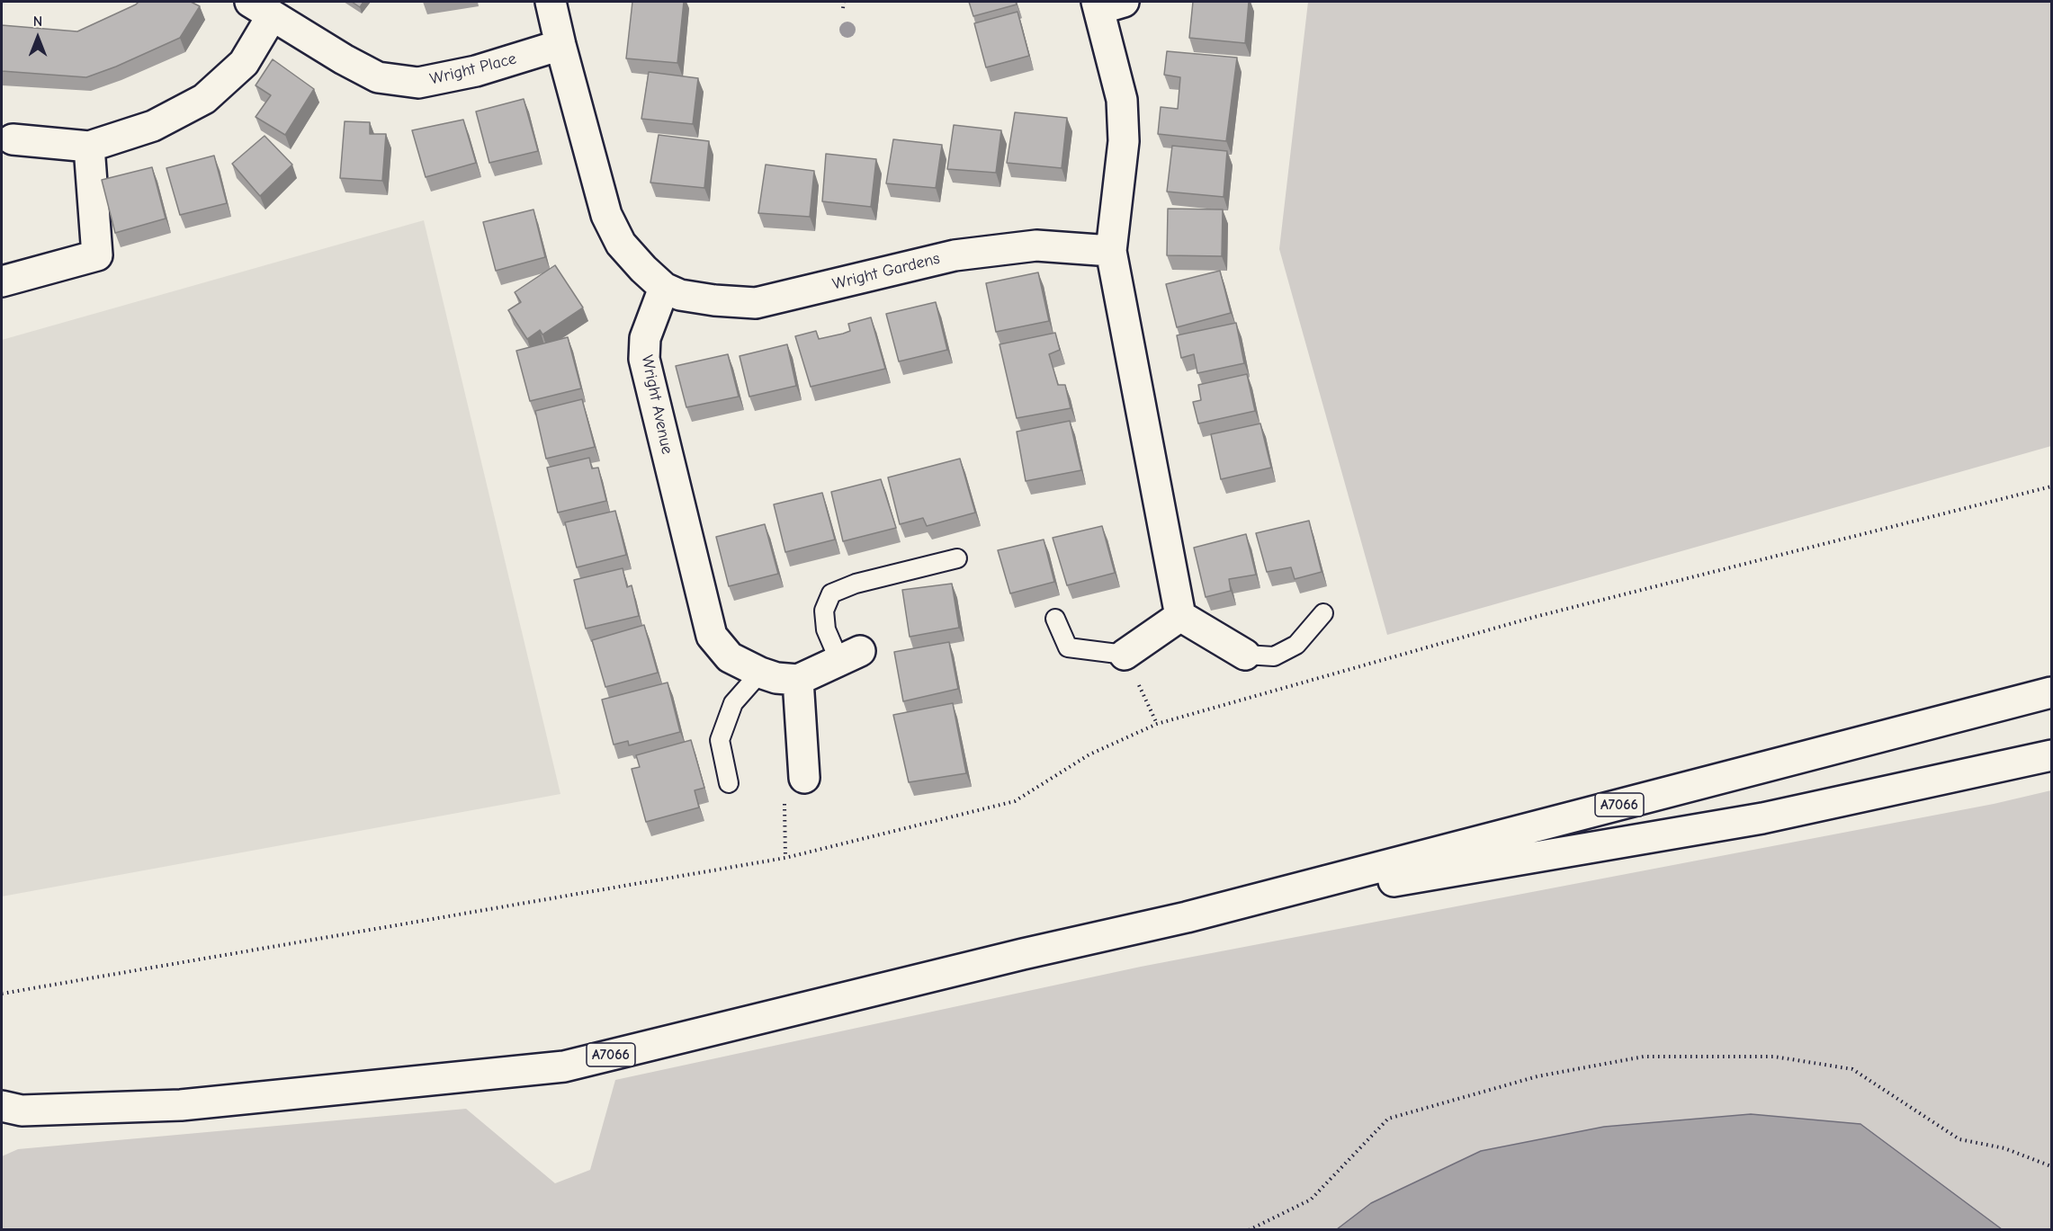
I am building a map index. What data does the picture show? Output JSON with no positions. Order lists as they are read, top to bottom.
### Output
{
  "streets": {
    "street": [
      "Wright Place",
      "Wright Gardens",
      "Wright Avenue",
      "A7066"
    ]
  },
  "crossings": [
    ["Wright Gardens", "Wright Avenue"]
  ],
  "north": "top"
}
